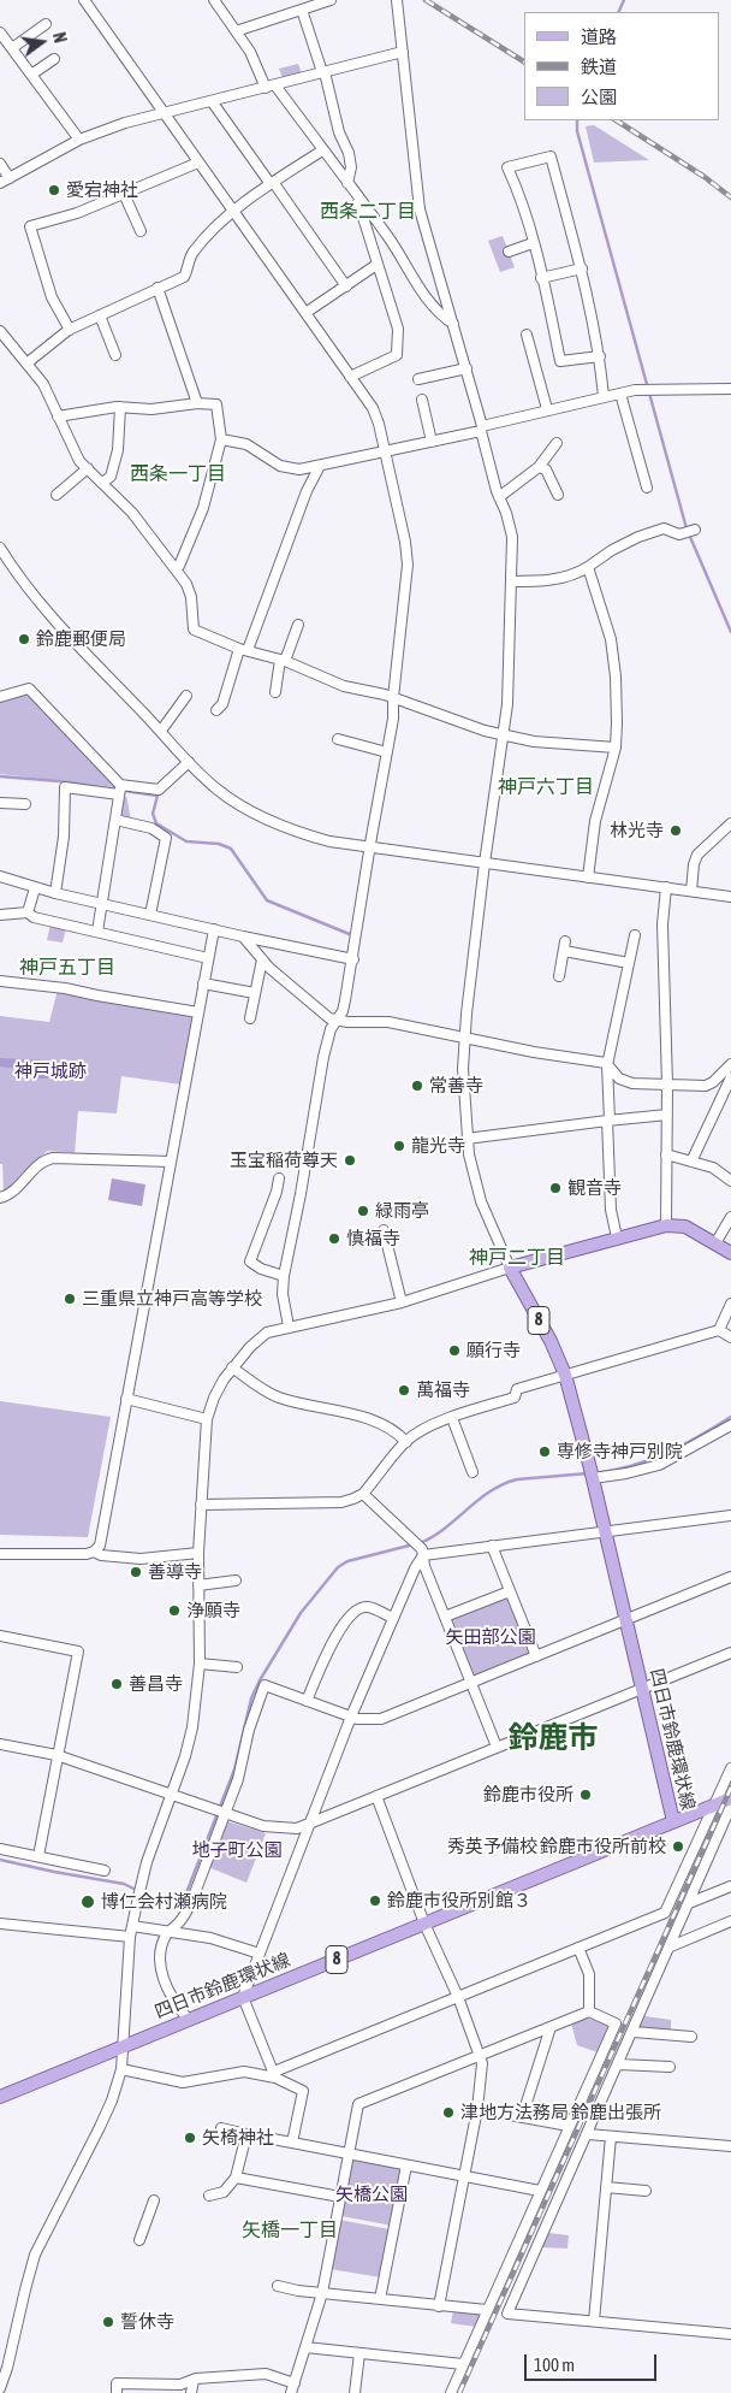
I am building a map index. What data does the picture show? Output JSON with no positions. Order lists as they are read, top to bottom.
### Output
{
  "streets": {
    "main road": ["8", "四日市鈴鹿環状線"]
  },
  "districts": [
    "西条二丁目",
    "西条一丁目",
    "神戸六丁目",
    "神戸五丁目",
    "神戸二丁目",
    "鈴鹿市",
    "矢橋一丁目"
  ],
  "parks": [
    "神戸城跡",
    "矢田部公園",
    "地子町公園",
    "矢橋公園"
  ],
  "places": [
    "愛宕神社",
    "鈴鹿郵便局",
    "林光寺",
    "常善寺",
    "龍光寺",
    "玉宝稲荷尊天",
    "観音寺",
    "緑雨亭",
    "慎福寺",
    "三重県立神戸高等学校",
    "願行寺",
    "萬福寺",
    "専修寺神戸別院",
    "善導寺",
    "浄願寺",
    "善昌寺",
    "鈴鹿市役所",
    "秀英予備校 鈴鹿市役所前校",
    "鈴鹿市役所別館３",
    "博仁会村瀬病院",
    "津地方法務局 鈴鹿出張所",
    "矢椅神社",
    "誓休寺"
  ],
  "legend": ["道路", "鉄道", "公園"],
  "scale_bar": "100 m",
  "north": "right"
}
